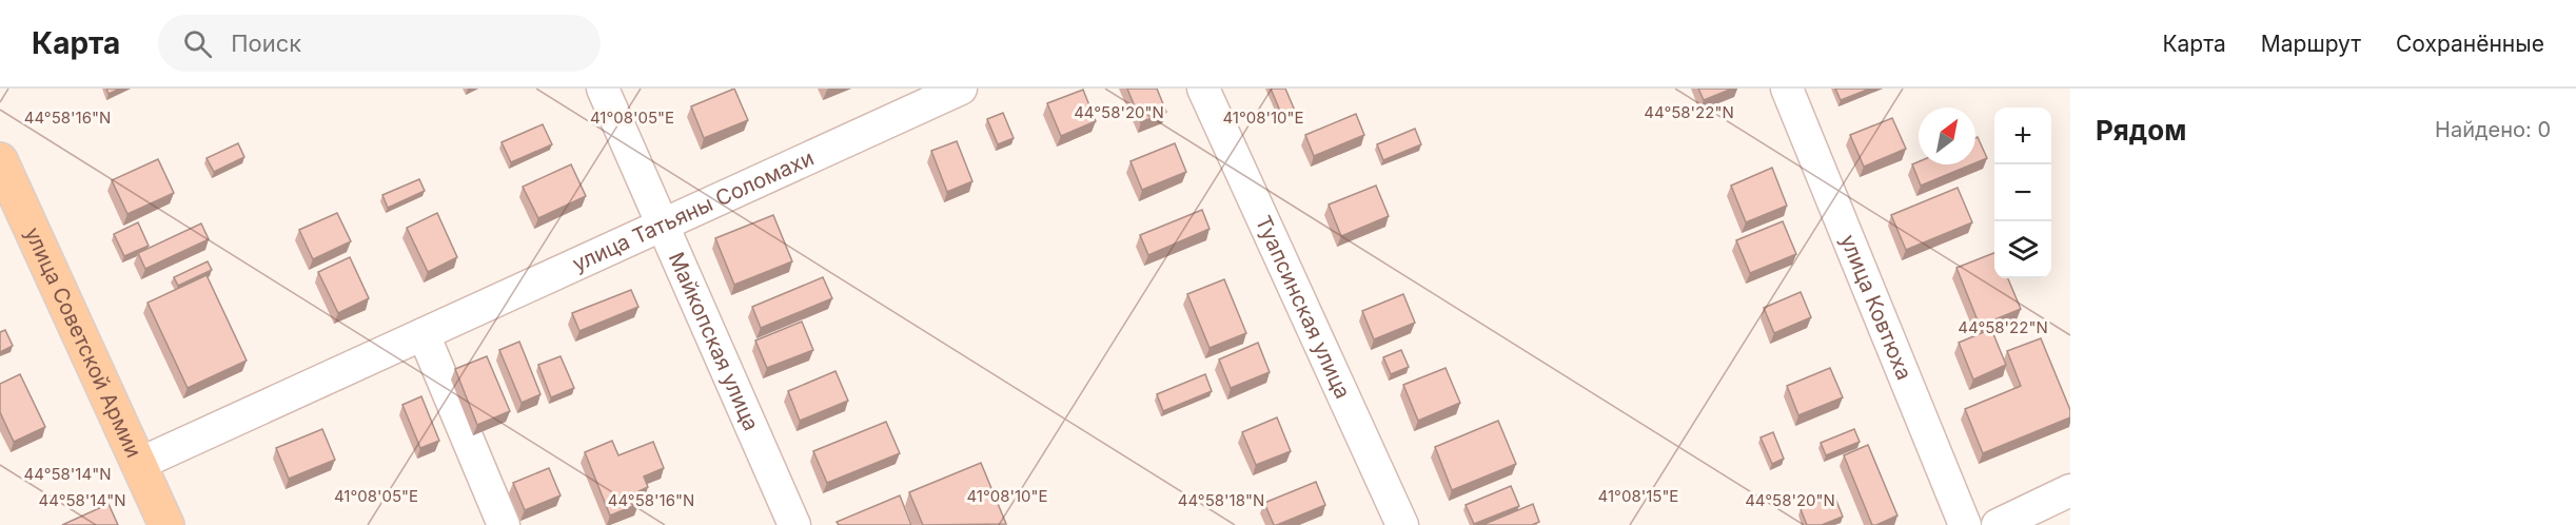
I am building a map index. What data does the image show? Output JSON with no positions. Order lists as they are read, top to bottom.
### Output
{
  "streets": {
    "main road": ["улица Советской Армии"],
    "street": [
      "улица Татьяны Соломахи",
      "Туапсинская улица",
      "улица Ковтюха",
      "Майкопская улица"
    ]
  },
  "crossings": [
    ["улица Татьяны Соломахи", "Майкопская улица"],
    ["улица Татьяны Соломахи", "улица Советской Армии"]
  ],
  "north": "top right",
  "page": {
    "header": "Карта",
    "search": "Поиск",
    "nav": ["Карта", "Маршрут", "Сохранённые"],
    "heading": ["Рядом", "Найдено: 0"],
    "map_buttons": ["+", "−"]
  },
  "coordinates": [
    "44°58'22\"N",
    "44°58'20\"N",
    "44°58'16\"N",
    "41°08'10\"E",
    "41°08'05\"E",
    "44°58'14\"N",
    "41°08'15\"E",
    "44°58'18\"N"
  ]
}
